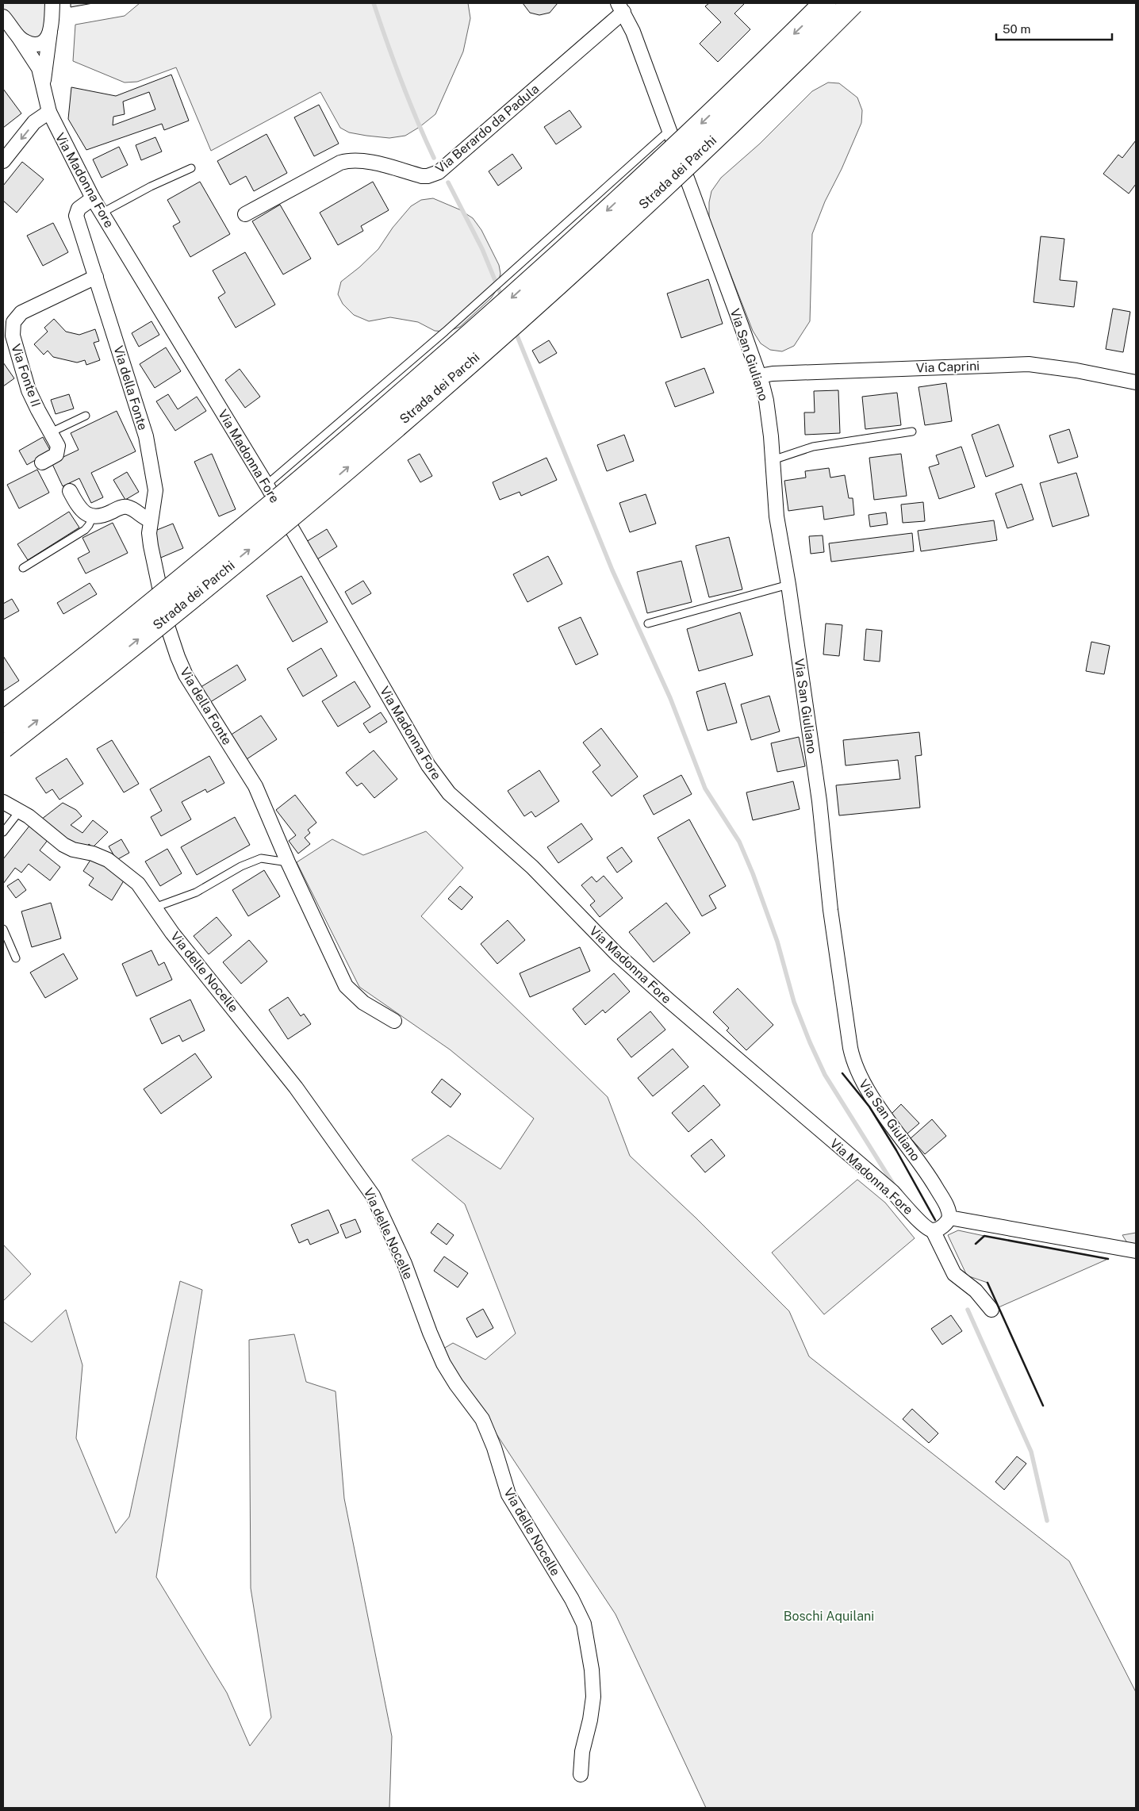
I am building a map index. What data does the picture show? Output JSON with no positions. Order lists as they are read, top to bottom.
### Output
{
  "streets": {
    "highway": ["Strada dei Parchi"],
    "street": [
      "Via Berardo da Padula",
      "Via Madonna Fore",
      "Via San Giuliano",
      "Via Caprini",
      "Via Fonte II",
      "Via della Fonte",
      "Via delle Nocelle"
    ]
  },
  "crossings": [
    ["Via Berardo da Padula", "Via San Giuliano"],
    ["Via Madonna Fore", "Via della Fonte"],
    ["Via San Giuliano", "Via Caprini"],
    ["Via Fonte II", "Via della Fonte"]
  ],
  "parks": ["Boschi Aquilani"],
  "scale_bar": "50 m"
}
